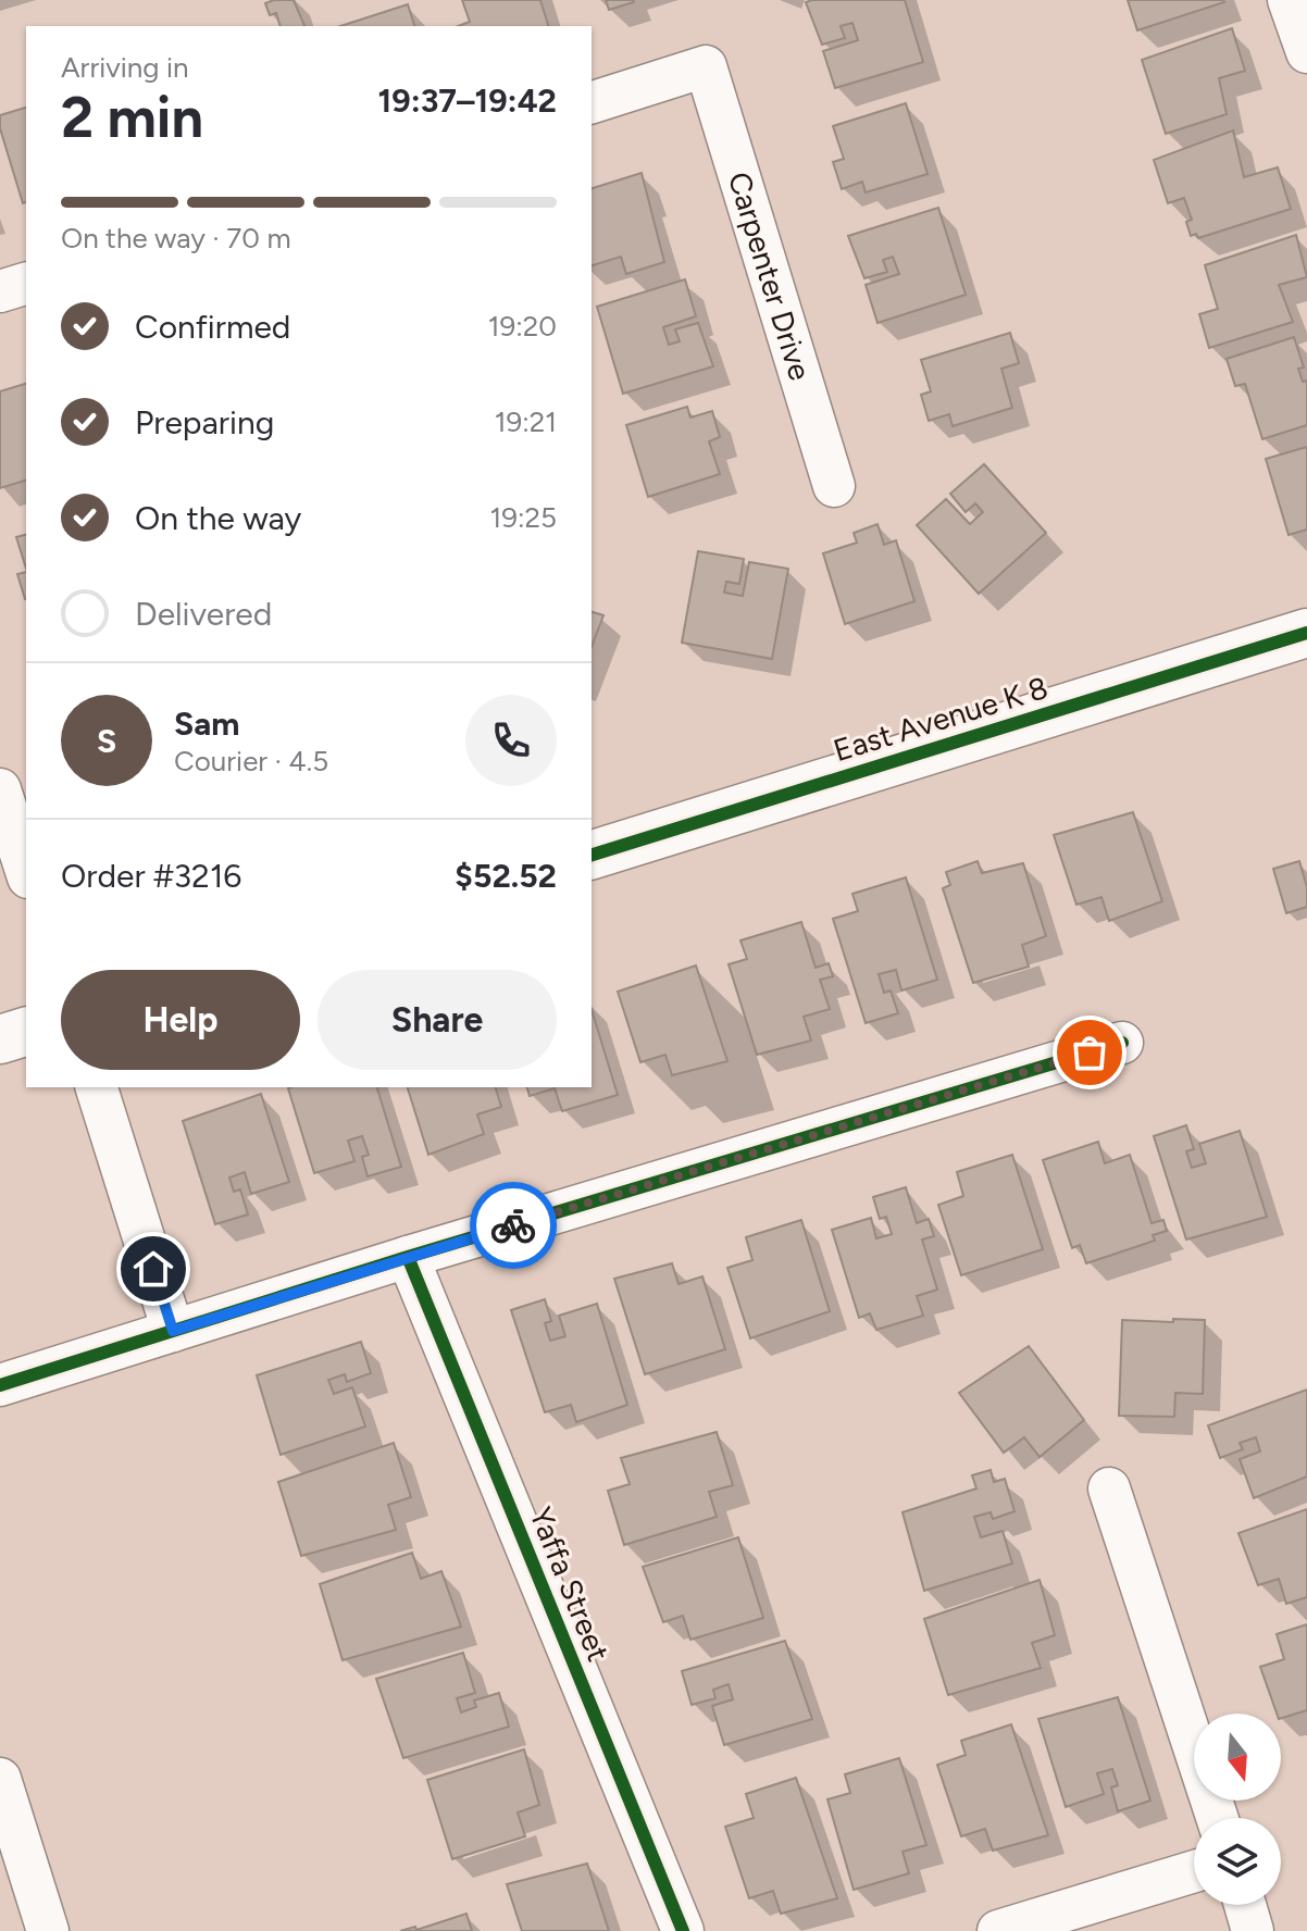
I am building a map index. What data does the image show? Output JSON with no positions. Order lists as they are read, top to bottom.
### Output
{
  "streets": {
    "street": ["Carpenter Drive", "East Avenue K 8", "Yaffa Street"]
  },
  "north": "bottom",
  "page": {
    "heading": ["2 min", "Arriving in", "19:37–19:42"],
    "panel": [
      "Sam",
      "Courier · 4.5",
      "Order #3216",
      "$52.52"
    ],
    "bar": "On the way · 70 m",
    "list": [
      ["Confirmed", "19:20"],
      ["Preparing", "19:21"],
      ["On the way", "19:25"],
      "Delivered"
    ],
    "round": "S",
    "buttons": ["Help", "Share"]
  }
}
